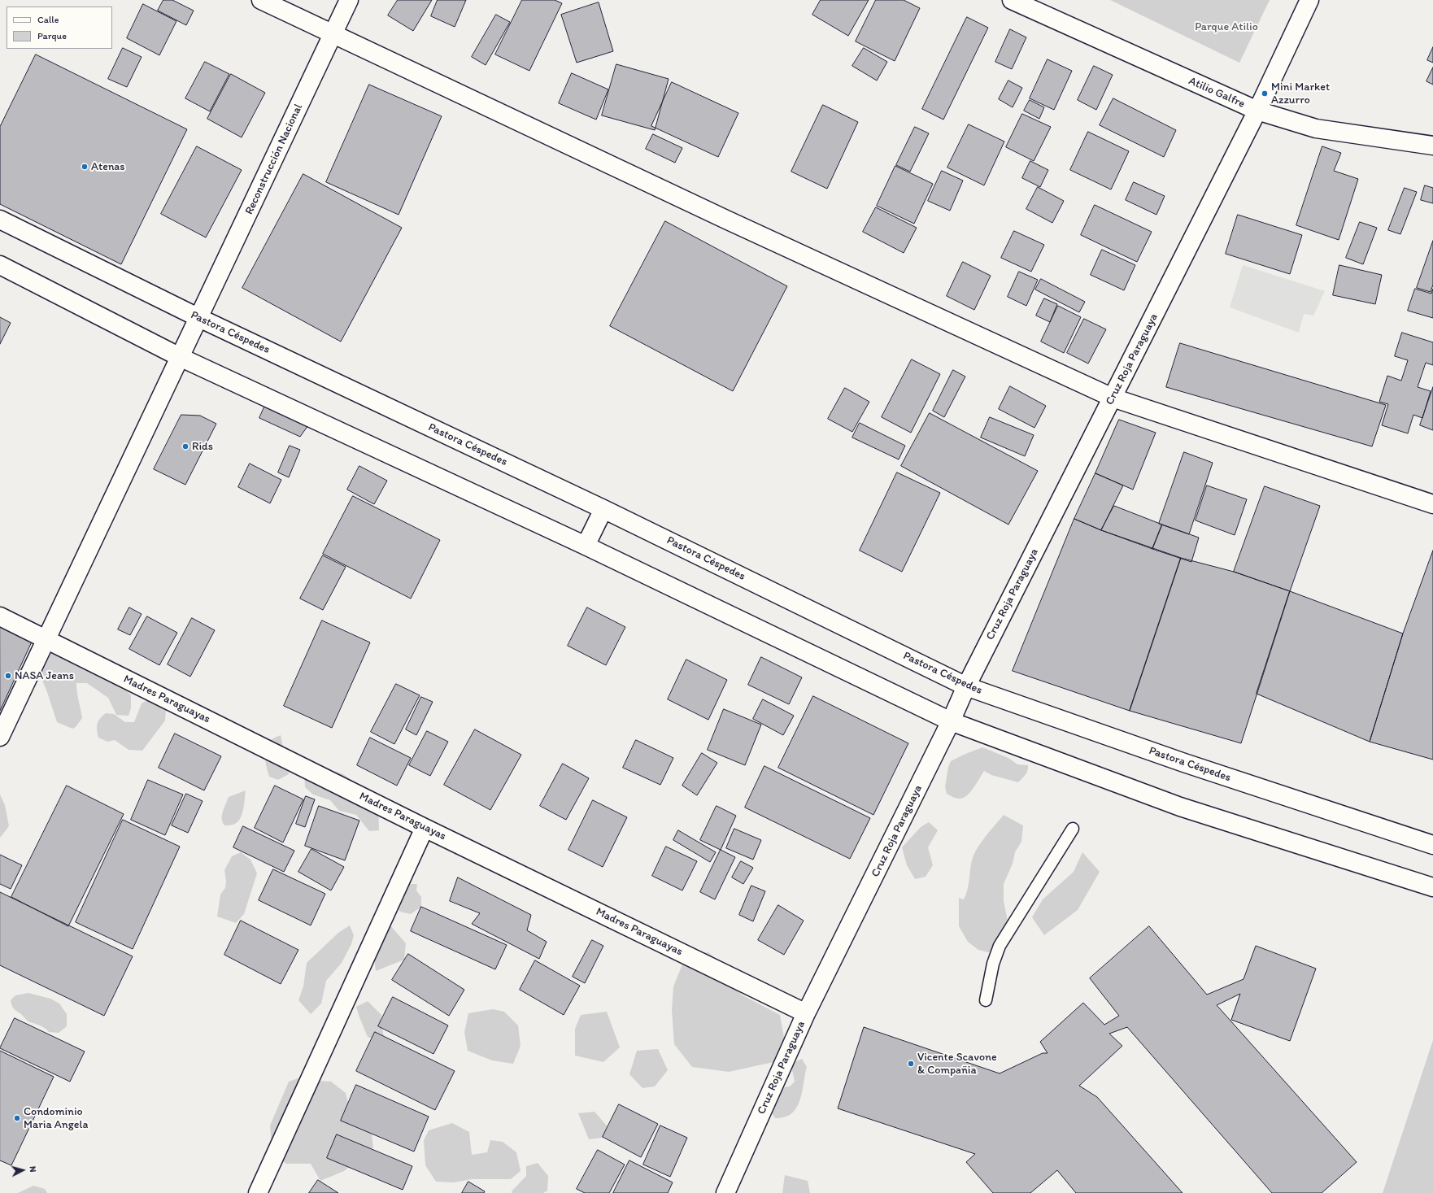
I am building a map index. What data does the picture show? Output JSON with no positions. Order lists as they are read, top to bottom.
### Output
{
  "streets": {
    "street": [
      "Atilio Galfre",
      "Reconstrucción Nacional",
      "Pastora Céspedes",
      "Cruz Roja Paraguaya",
      "Madres Paraguayas"
    ]
  },
  "crossings": [
    ["Atilio Galfre", "Cruz Roja Paraguaya"],
    ["Reconstrucción Nacional", "Pastora Céspedes"],
    ["Reconstrucción Nacional", "Madres Paraguayas"],
    ["Pastora Céspedes", "Cruz Roja Paraguaya"],
    ["Cruz Roja Paraguaya", "Madres Paraguayas"]
  ],
  "parks": ["Parque Atilio"],
  "places": [
    "Mini Market Azzurro",
    "Atenas",
    "Rids",
    "NASA Jeans",
    "Vicente Scavone & Compañia",
    "Condominio Maria Angela"
  ],
  "legend": ["Calle", "Parque"],
  "north": "right"
}
